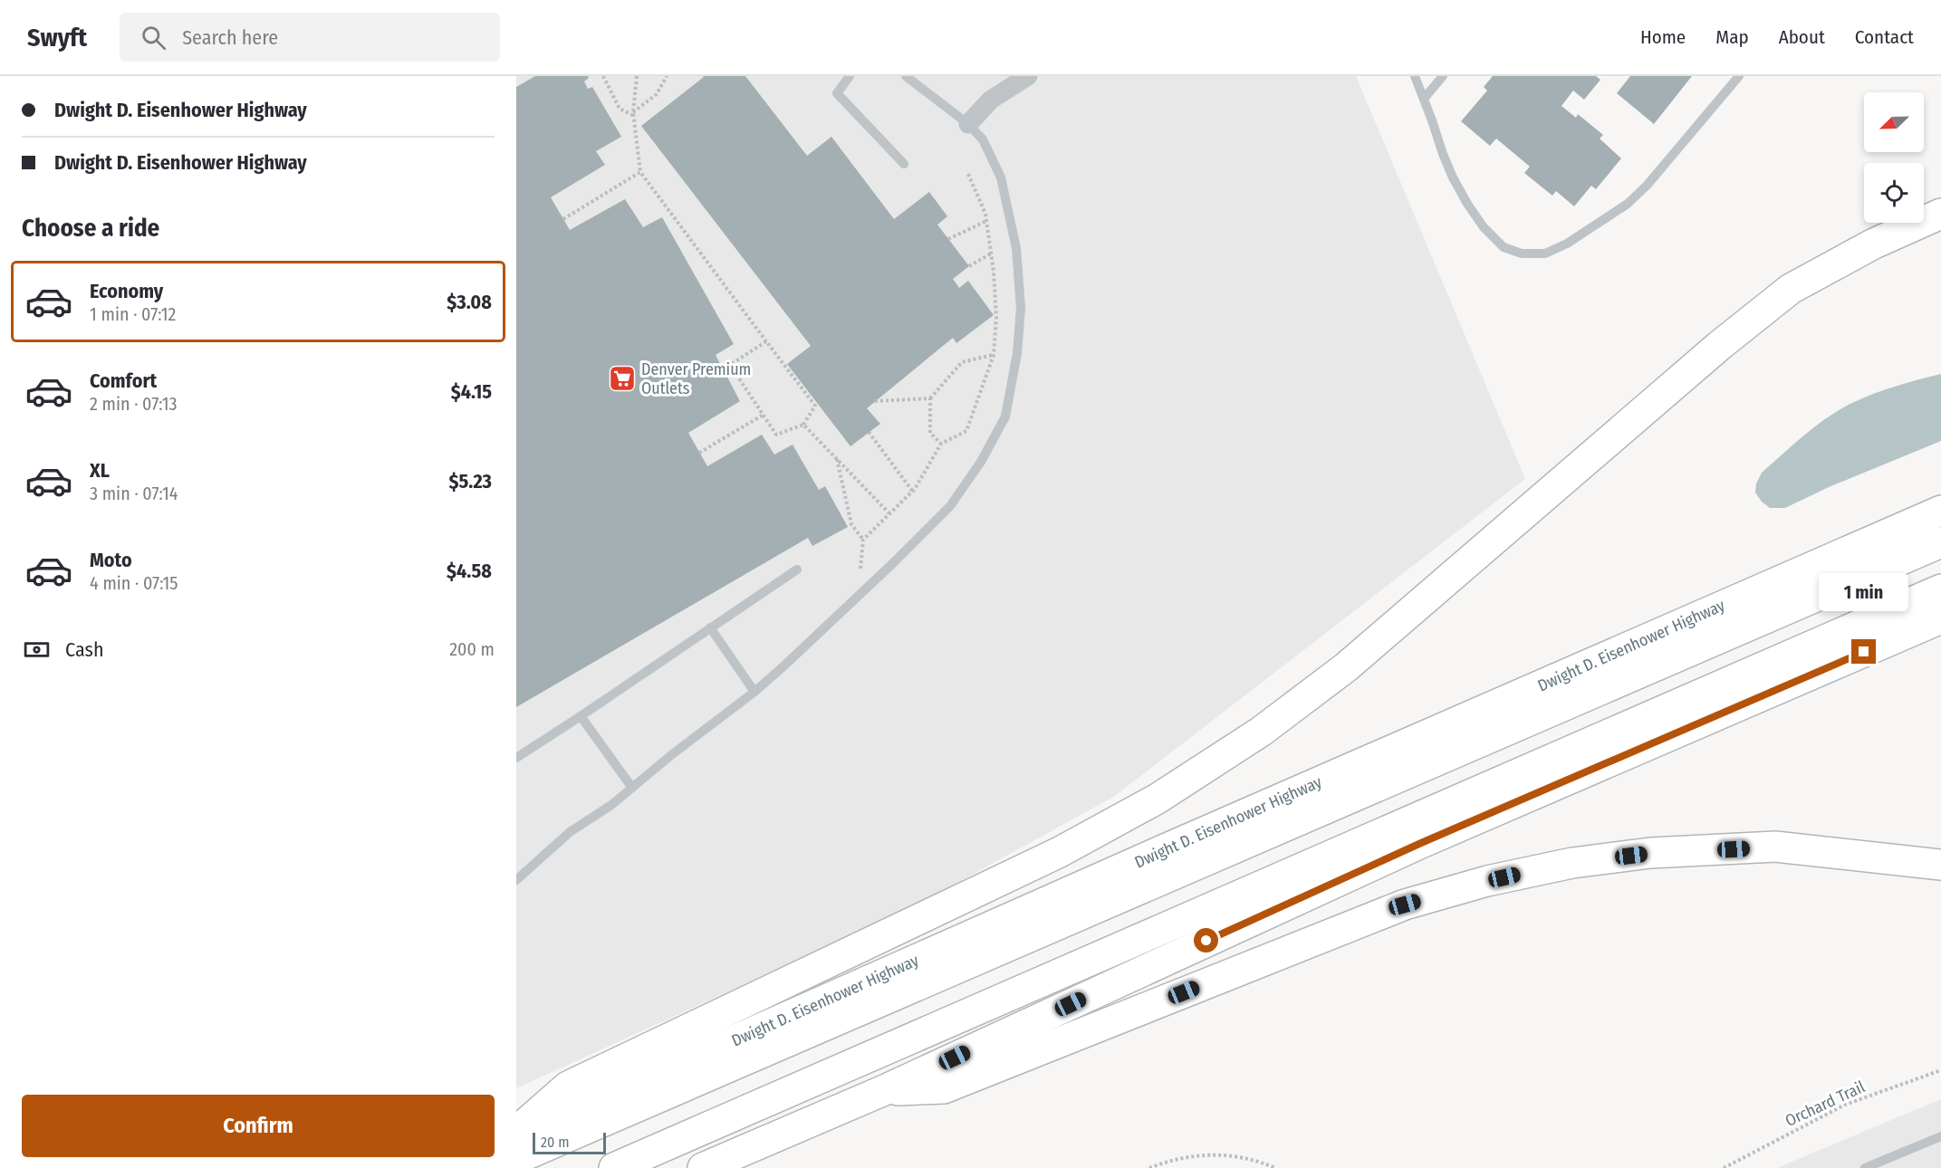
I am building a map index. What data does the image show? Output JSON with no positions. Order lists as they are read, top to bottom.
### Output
{
  "streets": {
    "highway": ["Dwight D. Eisenhower Highway"],
    "path": ["Orchard Trail"]
  },
  "places": {
    "supermarket": ["Denver Premium Outlets"]
  },
  "scale_bar": "20 m",
  "north": "bottom left",
  "page": {
    "header": "Swyft",
    "search": "Search here",
    "nav": [
      "Home",
      "Map",
      "About",
      "Contact"
    ],
    "banner": ["Dwight D. Eisenhower Highway", "Dwight D. Eisenhower Highway"],
    "heading": "Choose a ride",
    "list": [
      {
        "name": "Economy",
        "note": "1 min · 07:12",
        "value": "$3.08"
      },
      {
        "name": "Comfort",
        "note": "2 min · 07:13",
        "value": "$4.15"
      },
      {
        "name": "XL",
        "note": "3 min · 07:14",
        "value": "$5.23"
      },
      {
        "name": "Moto",
        "note": "4 min · 07:15",
        "value": "$4.58"
      }
    ],
    "bubble": "1 min",
    "pay": ["Cash", "200 m"],
    "buttons": "Confirm",
    "scale": "20 m"
  }
}
